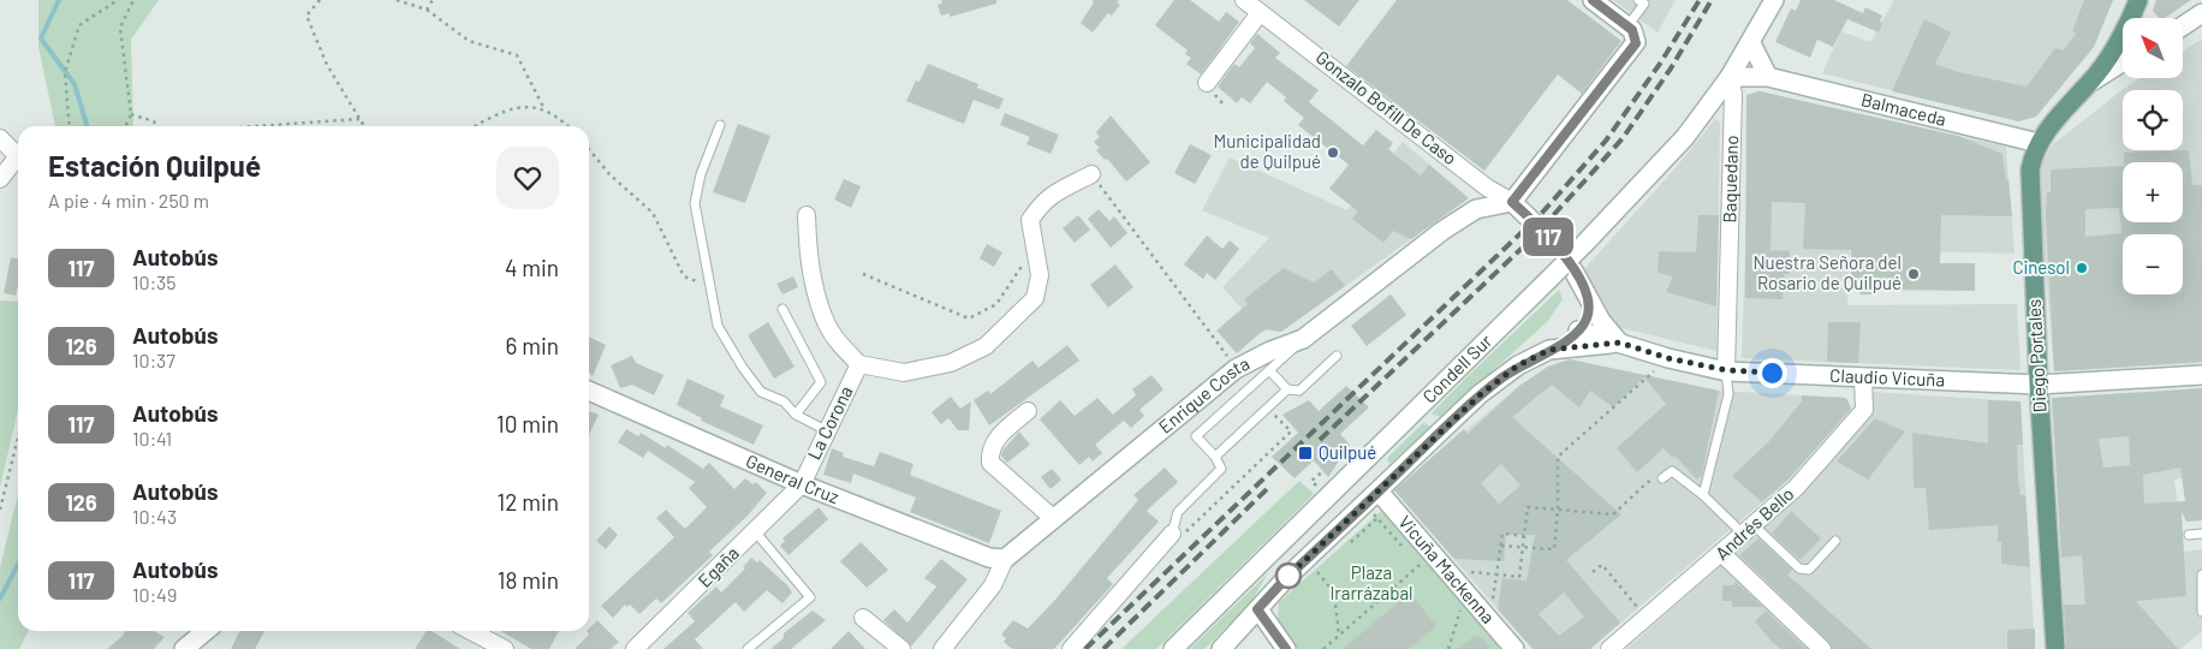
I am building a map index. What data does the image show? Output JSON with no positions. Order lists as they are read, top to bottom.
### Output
{
  "streets": {
    "main road": ["Diego Portales"],
    "street": [
      "Gonzalo Bofill De Caso",
      "Balmaceda",
      "Baquedano",
      "Condell Sur",
      "Claudio Vicuña",
      "Enrique Costa",
      "La Corona",
      "General Cruz",
      "Andrés Bello",
      "Egaña",
      "Vicuña Mackenna"
    ]
  },
  "crossings": [
    ["Gonzalo Bofill De Caso", "Enrique Costa"],
    ["Balmaceda", "Baquedano"],
    ["Balmaceda", "Diego Portales"],
    ["Balmaceda", "Condell Sur"],
    ["Baquedano", "Condell Sur"],
    ["Baquedano", "Claudio Vicuña"],
    ["Diego Portales", "Claudio Vicuña"],
    ["Claudio Vicuña", "Andrés Bello"],
    ["Enrique Costa", "General Cruz"],
    ["La Corona", "General Cruz"],
    ["La Corona", "Egaña"],
    ["General Cruz", "Egaña"]
  ],
  "parks": ["Plaza Irarrázabal"],
  "places": {
    "other": ["Municipalidad de Quilpué", "Cinesol", "Nuestra Señora del Rosario de Quilpué"],
    "transit": ["Quilpué"]
  },
  "lines": ["bus line 117"],
  "north": "top left",
  "page": {
    "on_map": "117",
    "map_buttons": ["+", "−"],
    "heading": ["Estación Quilpué", "A pie · 4 min · 250 m"],
    "list": [
      {
        "mark": "117",
        "name": "Autobús",
        "note": "10:35",
        "value": "4 min"
      },
      {
        "mark": "126",
        "name": "Autobús",
        "note": "10:37",
        "value": "6 min"
      },
      {
        "mark": "117",
        "name": "Autobús",
        "note": "10:41",
        "value": "10 min"
      },
      {
        "mark": "126",
        "name": "Autobús",
        "note": "10:43",
        "value": "12 min"
      },
      {
        "mark": "117",
        "name": "Autobús",
        "note": "10:49",
        "value": "18 min"
      }
    ]
  }
}
